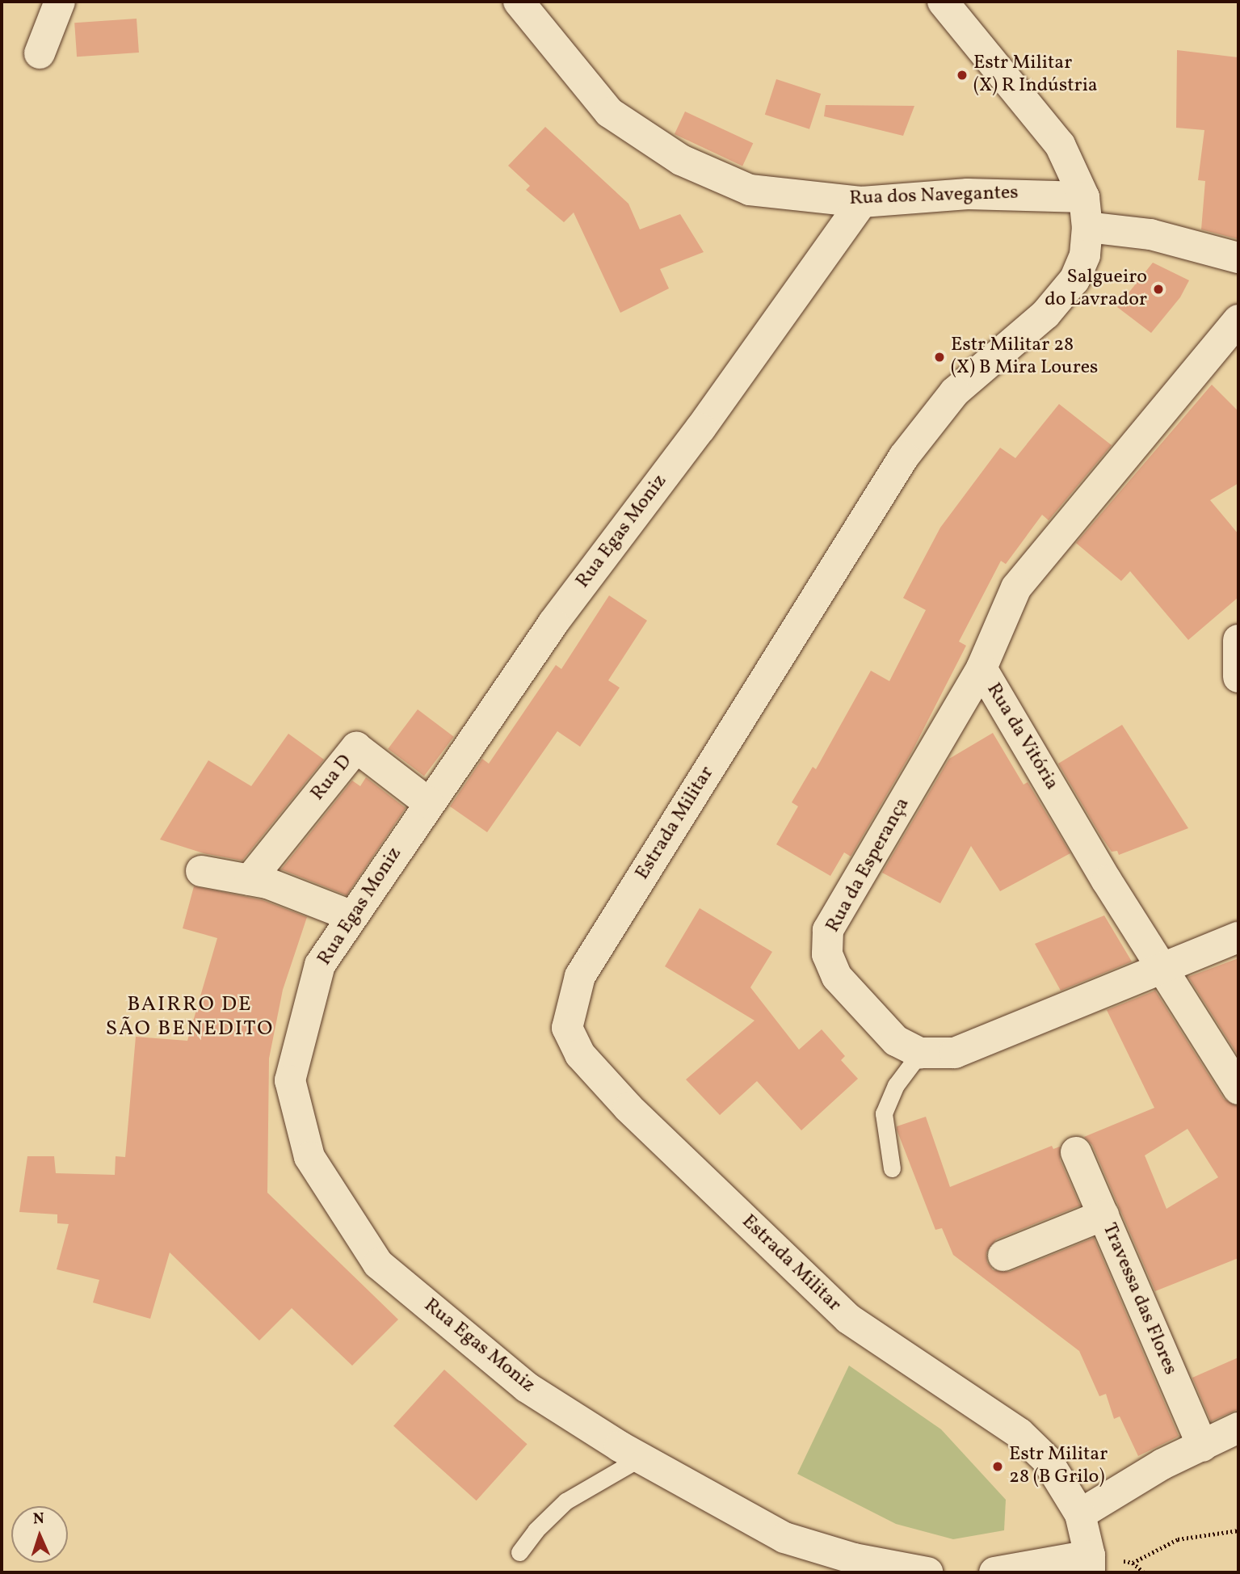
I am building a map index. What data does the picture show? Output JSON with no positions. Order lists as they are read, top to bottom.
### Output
{
  "streets": {
    "street": [
      "Rua dos Navegantes",
      "Rua Egas Moniz",
      "Rua da Vitória",
      "Rua D",
      "Estrada Militar",
      "Rua da Esperança",
      "Travessa das Flores"
    ]
  },
  "crossings": [
    ["Rua dos Navegantes", "Rua Egas Moniz"],
    ["Rua dos Navegantes", "Estrada Militar"],
    ["Rua Egas Moniz", "Rua D"],
    ["Rua da Vitória", "Rua da Esperança"]
  ],
  "districts": ["BAIRRO DE SÃO BENEDITO"],
  "places": [
    "Estr Militar (X) R Indústria",
    "Salgueiro do Lavrador",
    "Estr Militar 28 (X) B Mira Loures",
    "Estr Militar 28 (B Grilo)"
  ],
  "north": "top"
}
